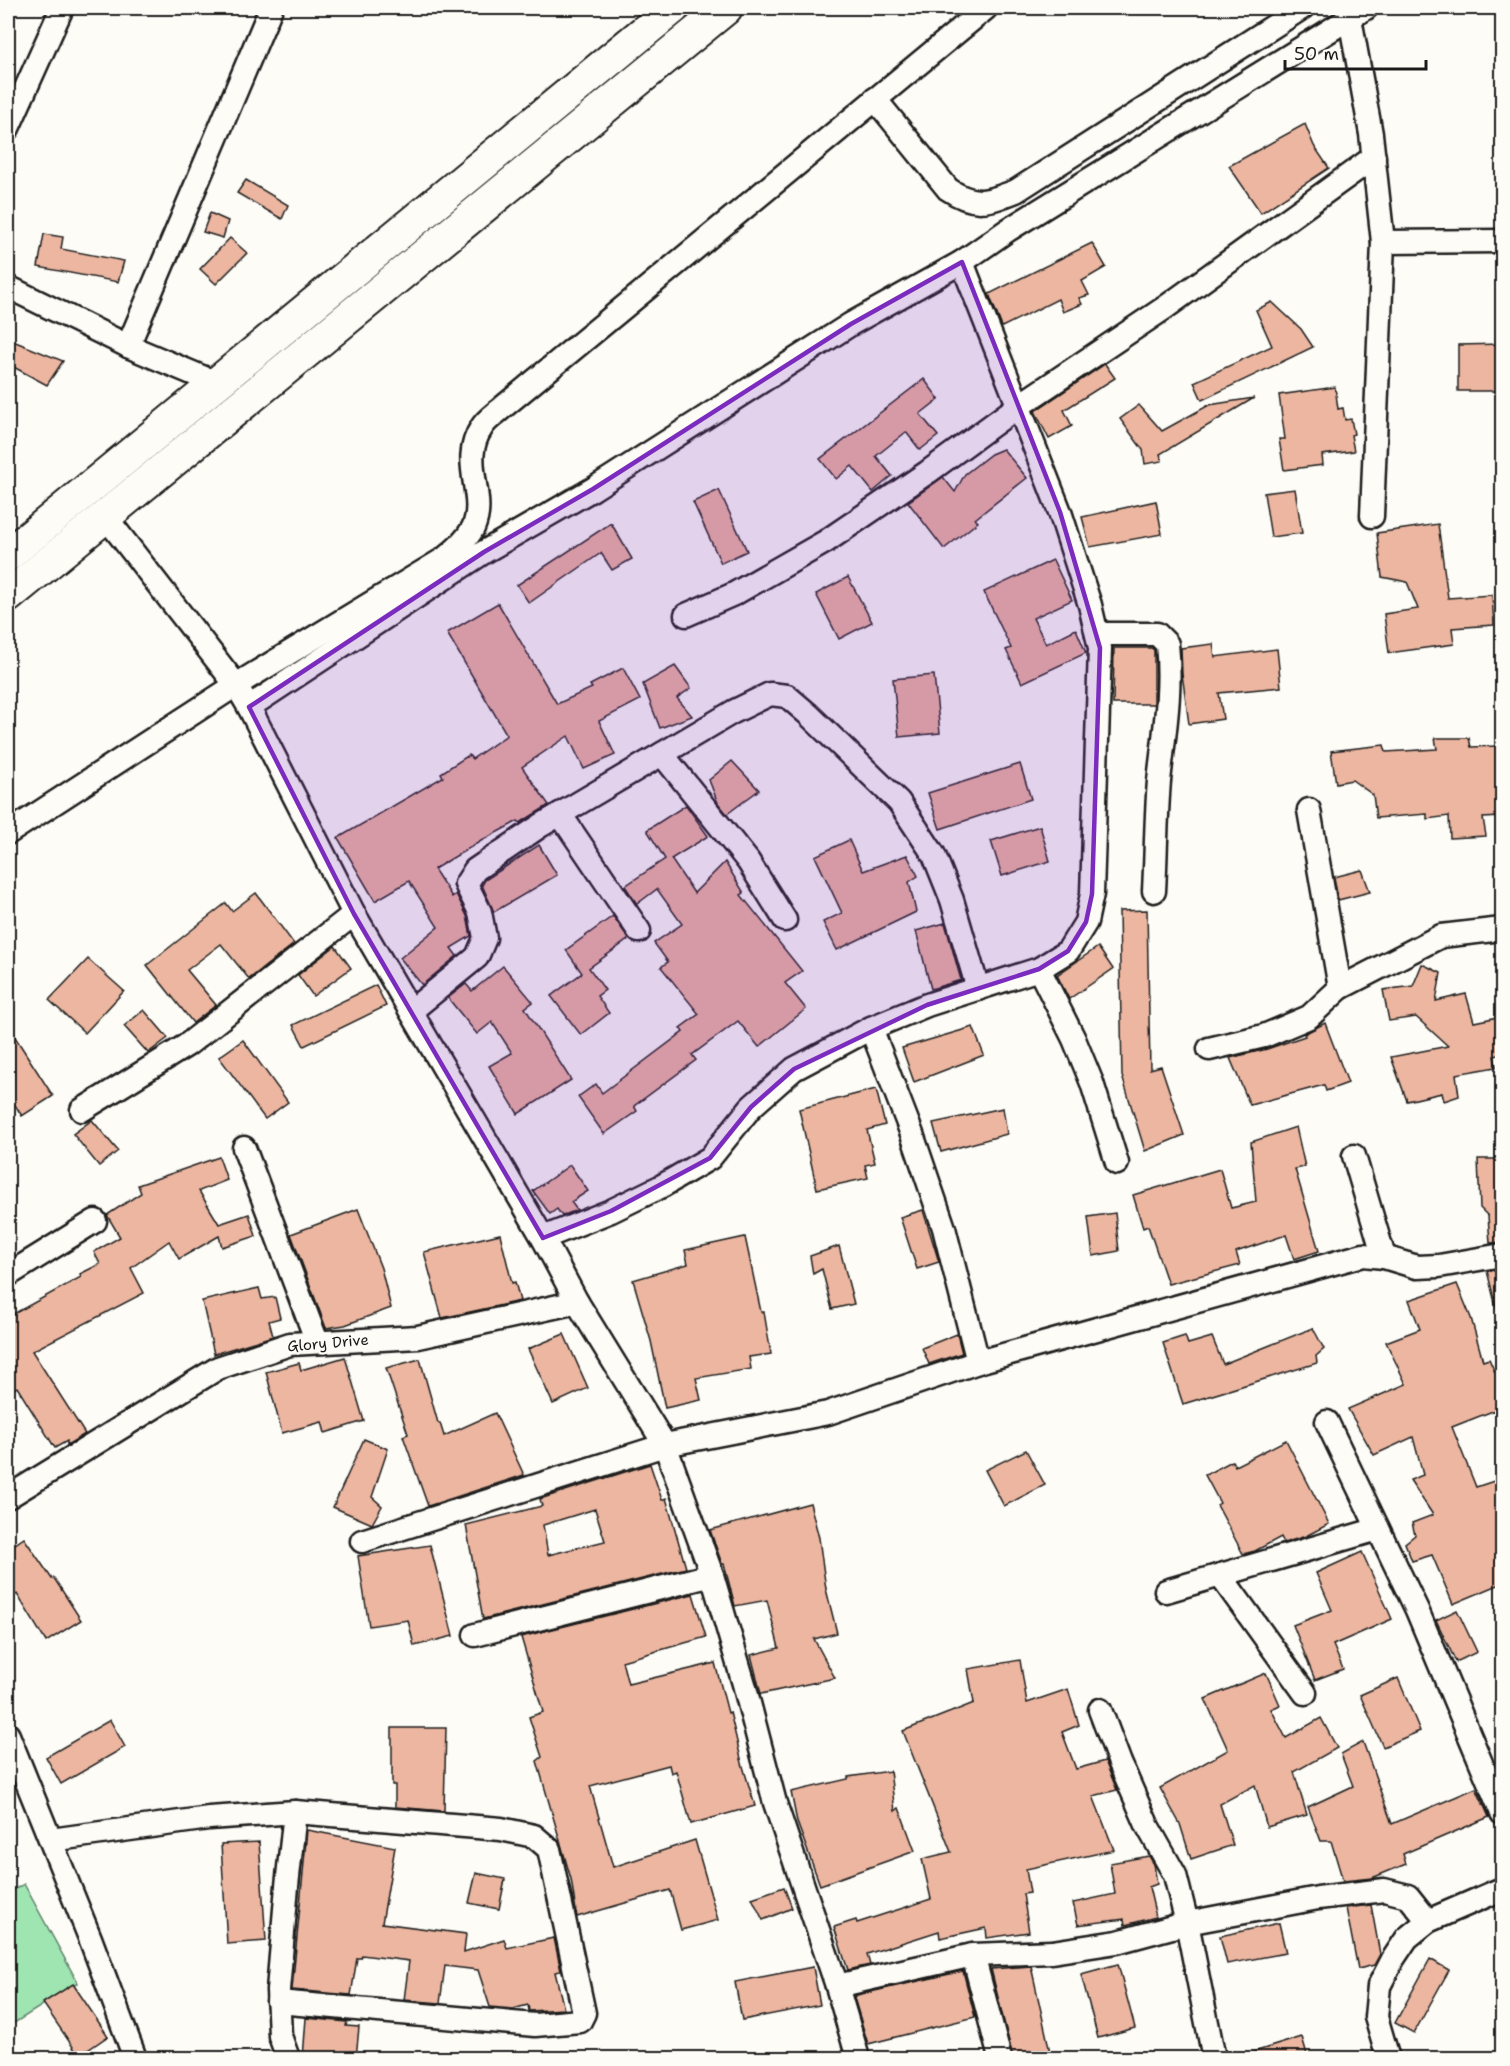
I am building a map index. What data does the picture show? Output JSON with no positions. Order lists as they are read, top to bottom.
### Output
{
  "streets": {
    "street": ["Glory Drive"]
  },
  "scale_bar": "50 m"
}
